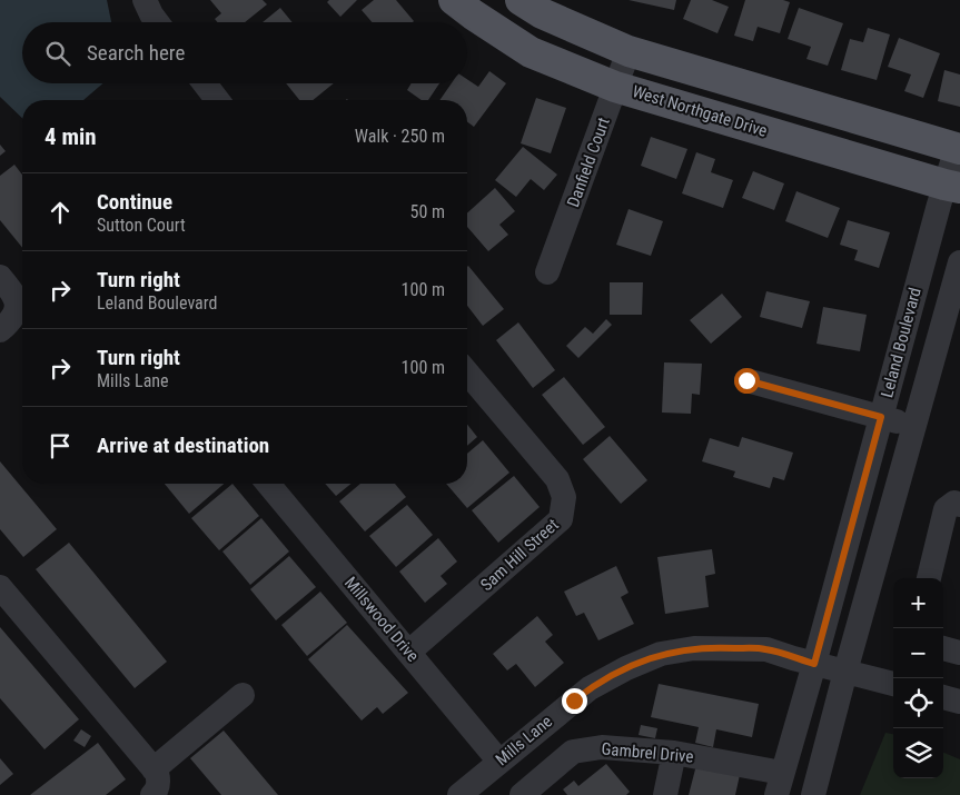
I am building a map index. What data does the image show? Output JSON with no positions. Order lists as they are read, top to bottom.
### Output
{
  "streets": {
    "main road": ["West Northgate Drive"],
    "street": [
      "Danfield Court",
      "Leland Boulevard",
      "Sam Hill Street",
      "Millswood Drive",
      "Mills Lane",
      "Gambrel Drive"
    ]
  },
  "crossings": [
    ["West Northgate Drive", "Danfield Court"],
    ["West Northgate Drive", "Leland Boulevard"],
    ["Leland Boulevard", "Mills Lane"],
    ["Leland Boulevard", "Gambrel Drive"],
    ["Sam Hill Street", "Millswood Drive"],
    ["Millswood Drive", "Mills Lane"]
  ],
  "page": {
    "search": "Search here",
    "heading": ["4 min", "Walk · 250 m"],
    "list": [
      ["Continue", "Sutton Court", "50 m"],
      ["Turn right", "Leland Boulevard", "100 m"],
      ["Turn right", "Mills Lane", "100 m"],
      "Arrive at destination"
    ],
    "map_buttons": ["+", "−"]
  }
}
